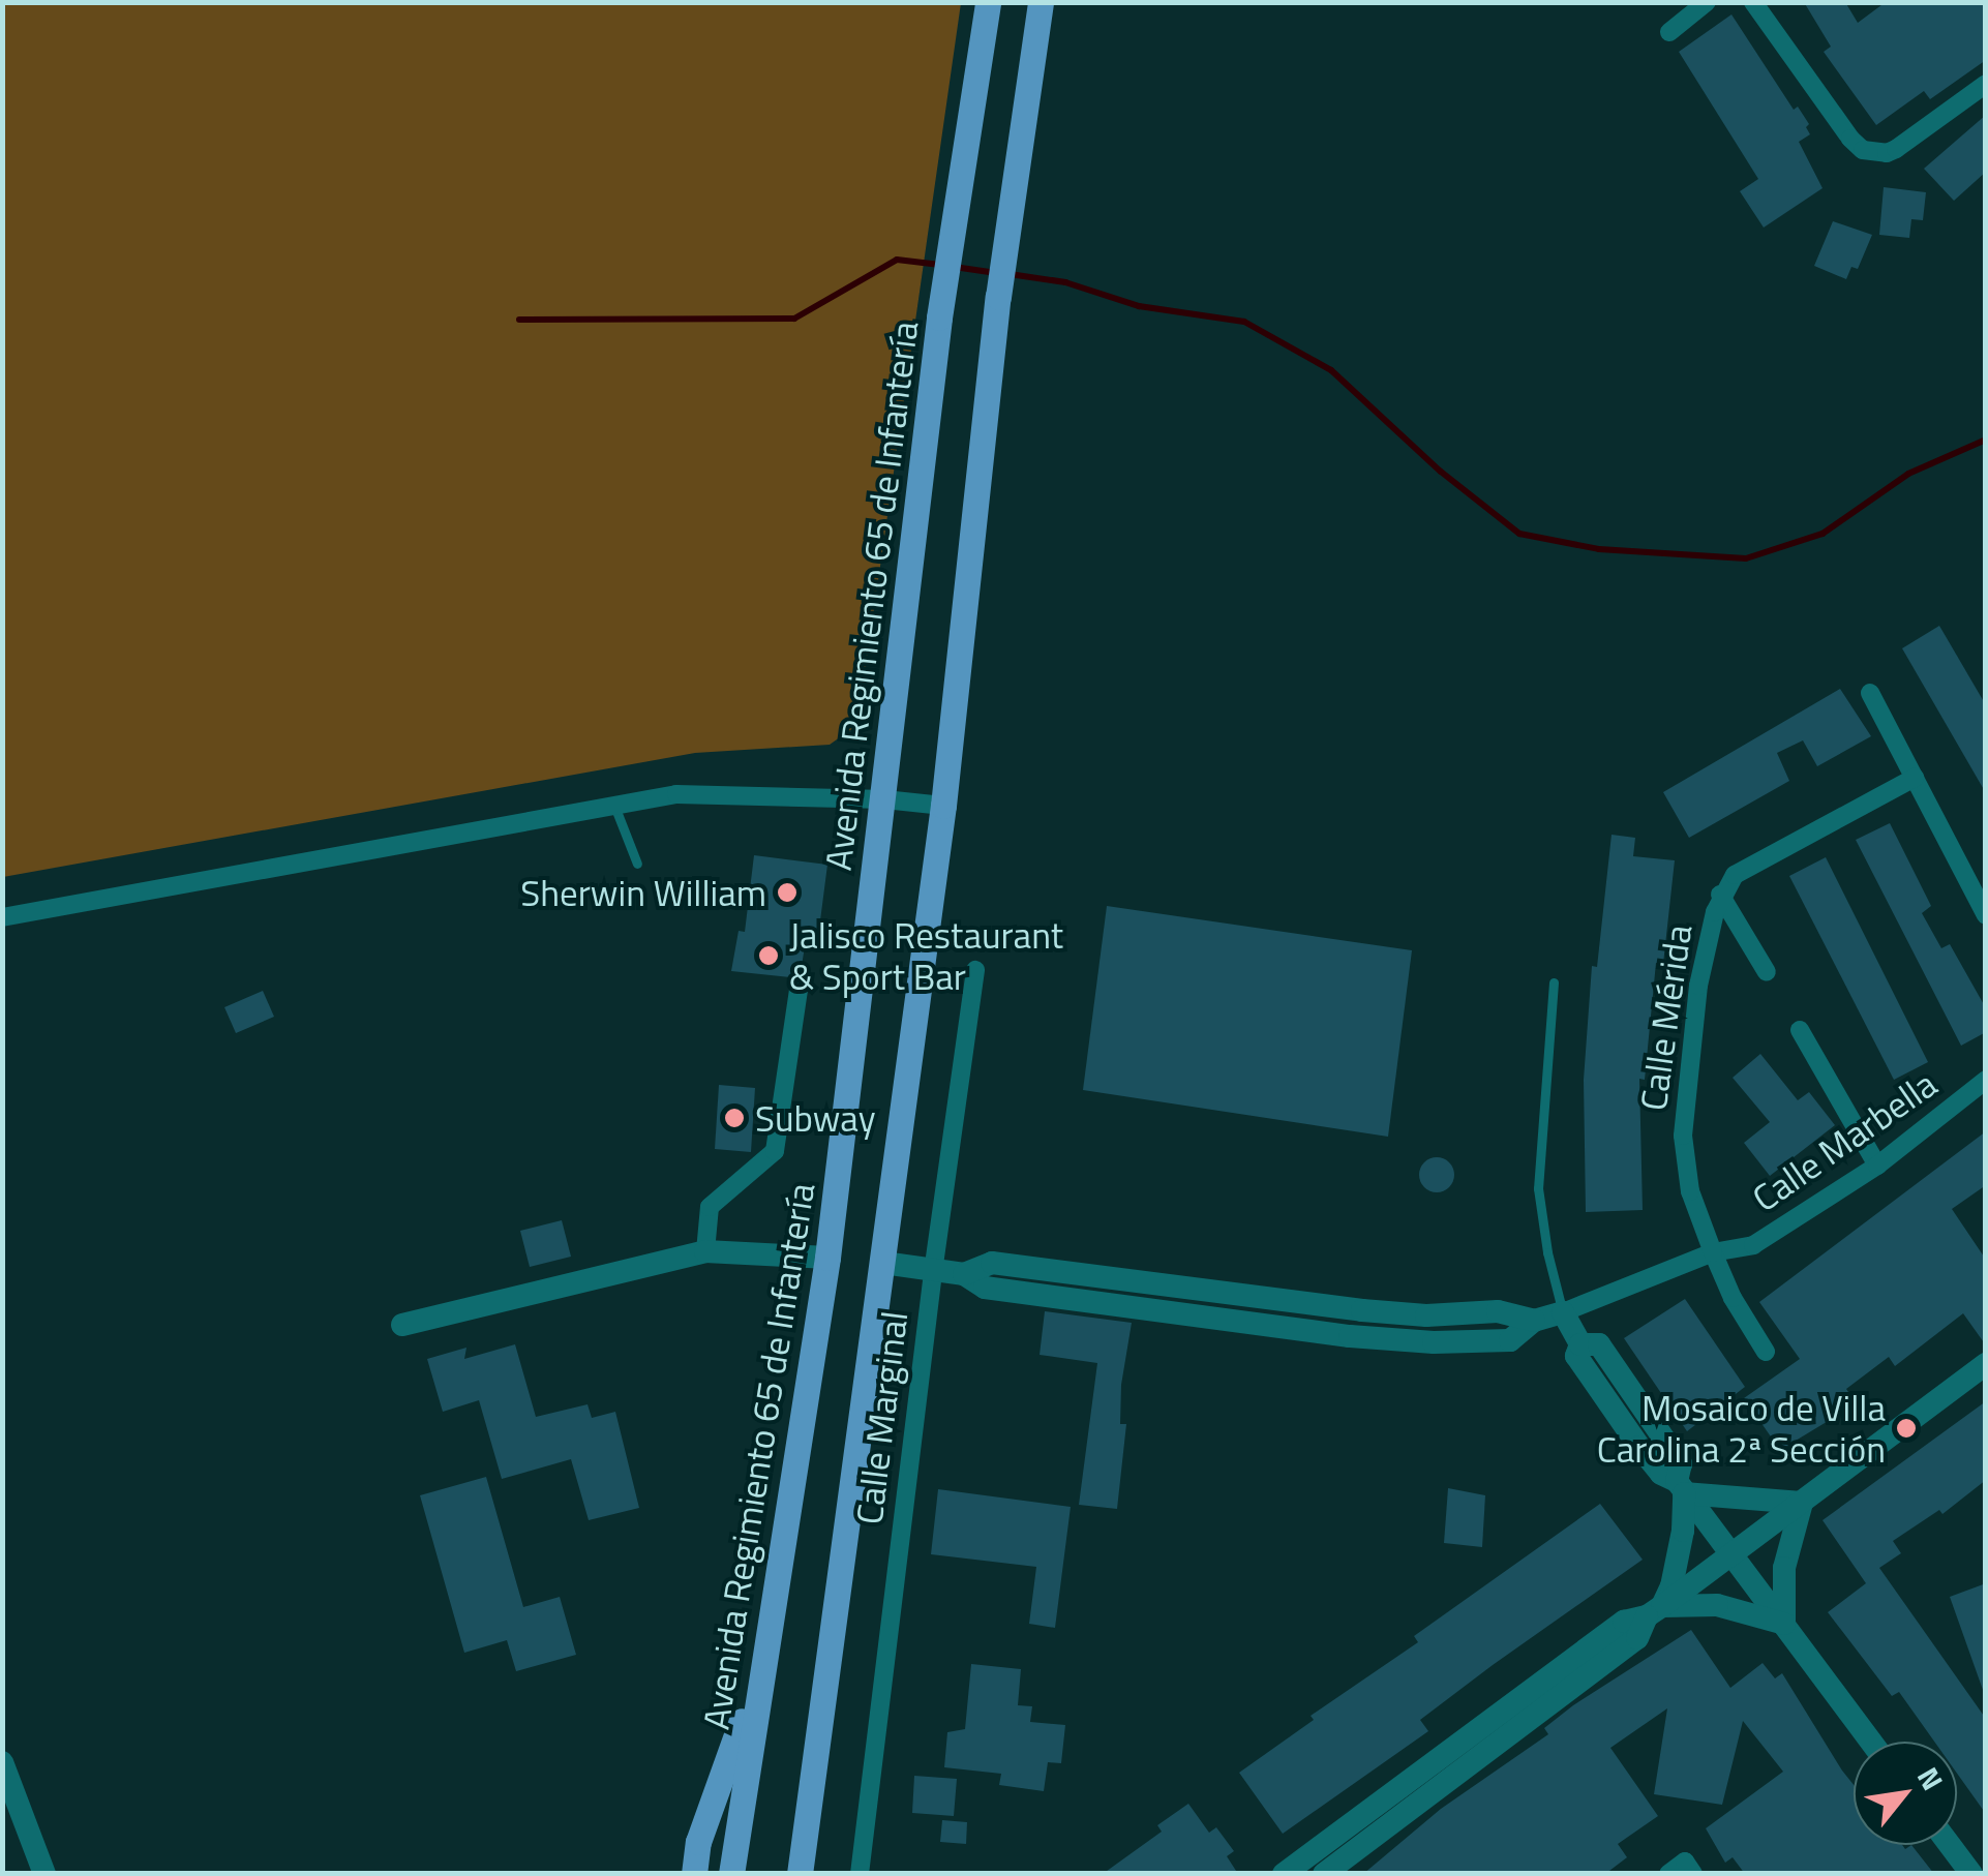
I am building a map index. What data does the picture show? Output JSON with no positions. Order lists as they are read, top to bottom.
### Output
{
  "streets": {
    "main road": ["Avenida Regimiento 65 de Infantería"],
    "street": ["Calle Mérida", "Calle Marbella", "Calle Marginal"]
  },
  "crossings": [
    ["Calle Mérida", "Calle Marbella"]
  ],
  "places": [
    "Sherwin William",
    "Jalisco Restaurant & Sport Bar",
    "Subway",
    "Mosaico de Villa Carolina 2ª Sección"
  ],
  "north": "top right"
}
